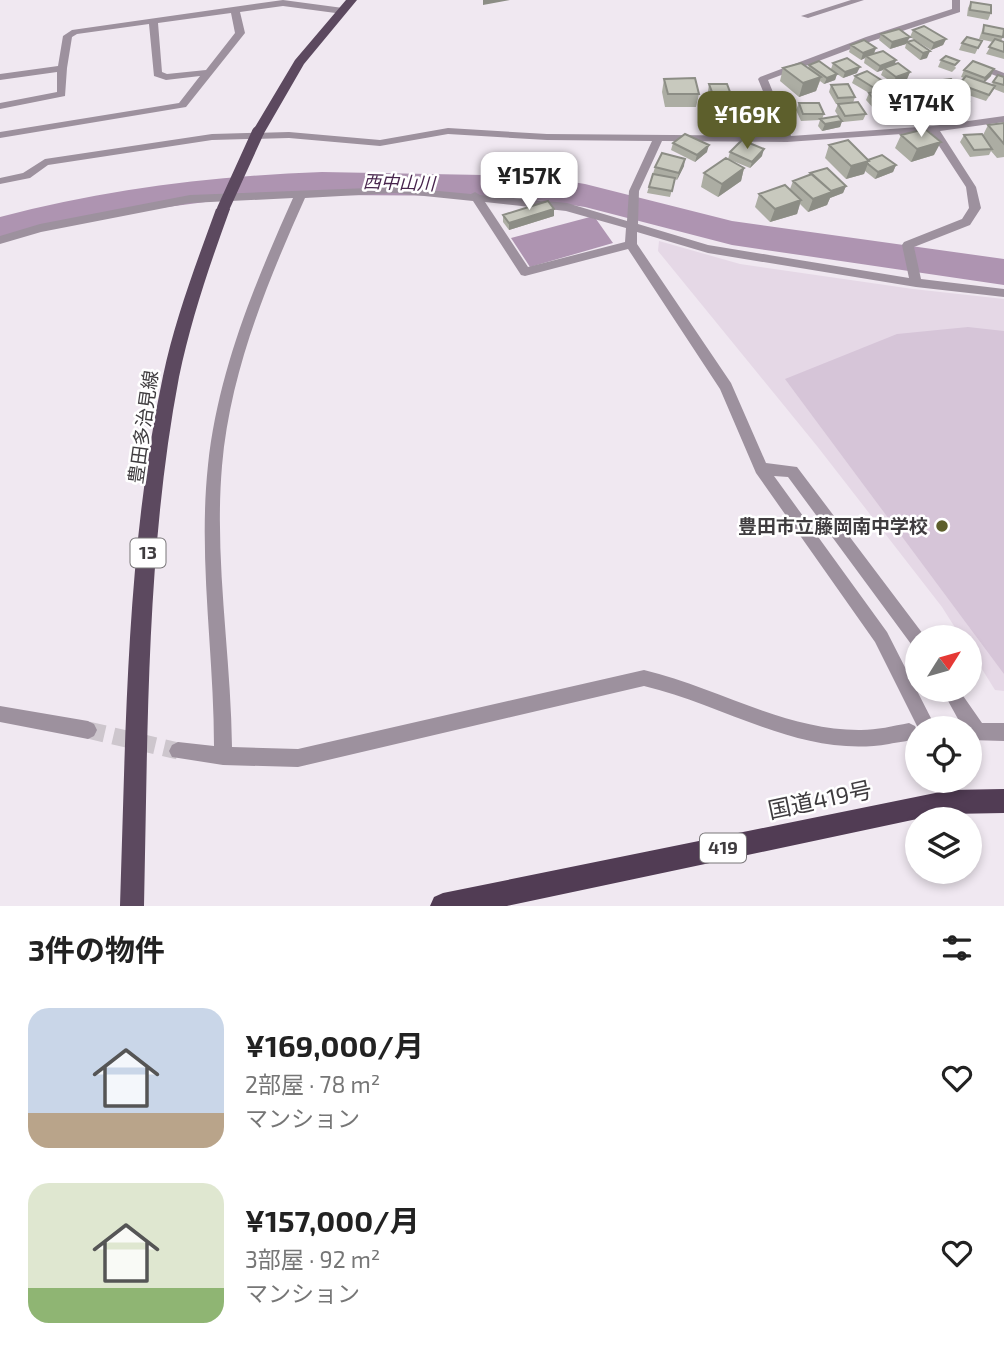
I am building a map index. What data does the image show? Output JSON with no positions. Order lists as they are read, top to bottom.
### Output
{
  "streets": {
    "highway": ["国道419号", "419"],
    "main road": ["豊田多治見線", "13"]
  },
  "water": ["西中山川"],
  "places": ["豊田市立藤岡南中学校"],
  "north": "top right",
  "page": {
    "price": ["¥174K", "¥169K", "¥157K"],
    "heading": "3件の物件",
    "list": [
      {
        "name": "¥169,000/月",
        "note": "2部屋 · 78 m² · マンション"
      },
      {
        "name": "¥157,000/月",
        "note": "3部屋 · 92 m² · マンション"
      }
    ]
  }
}
